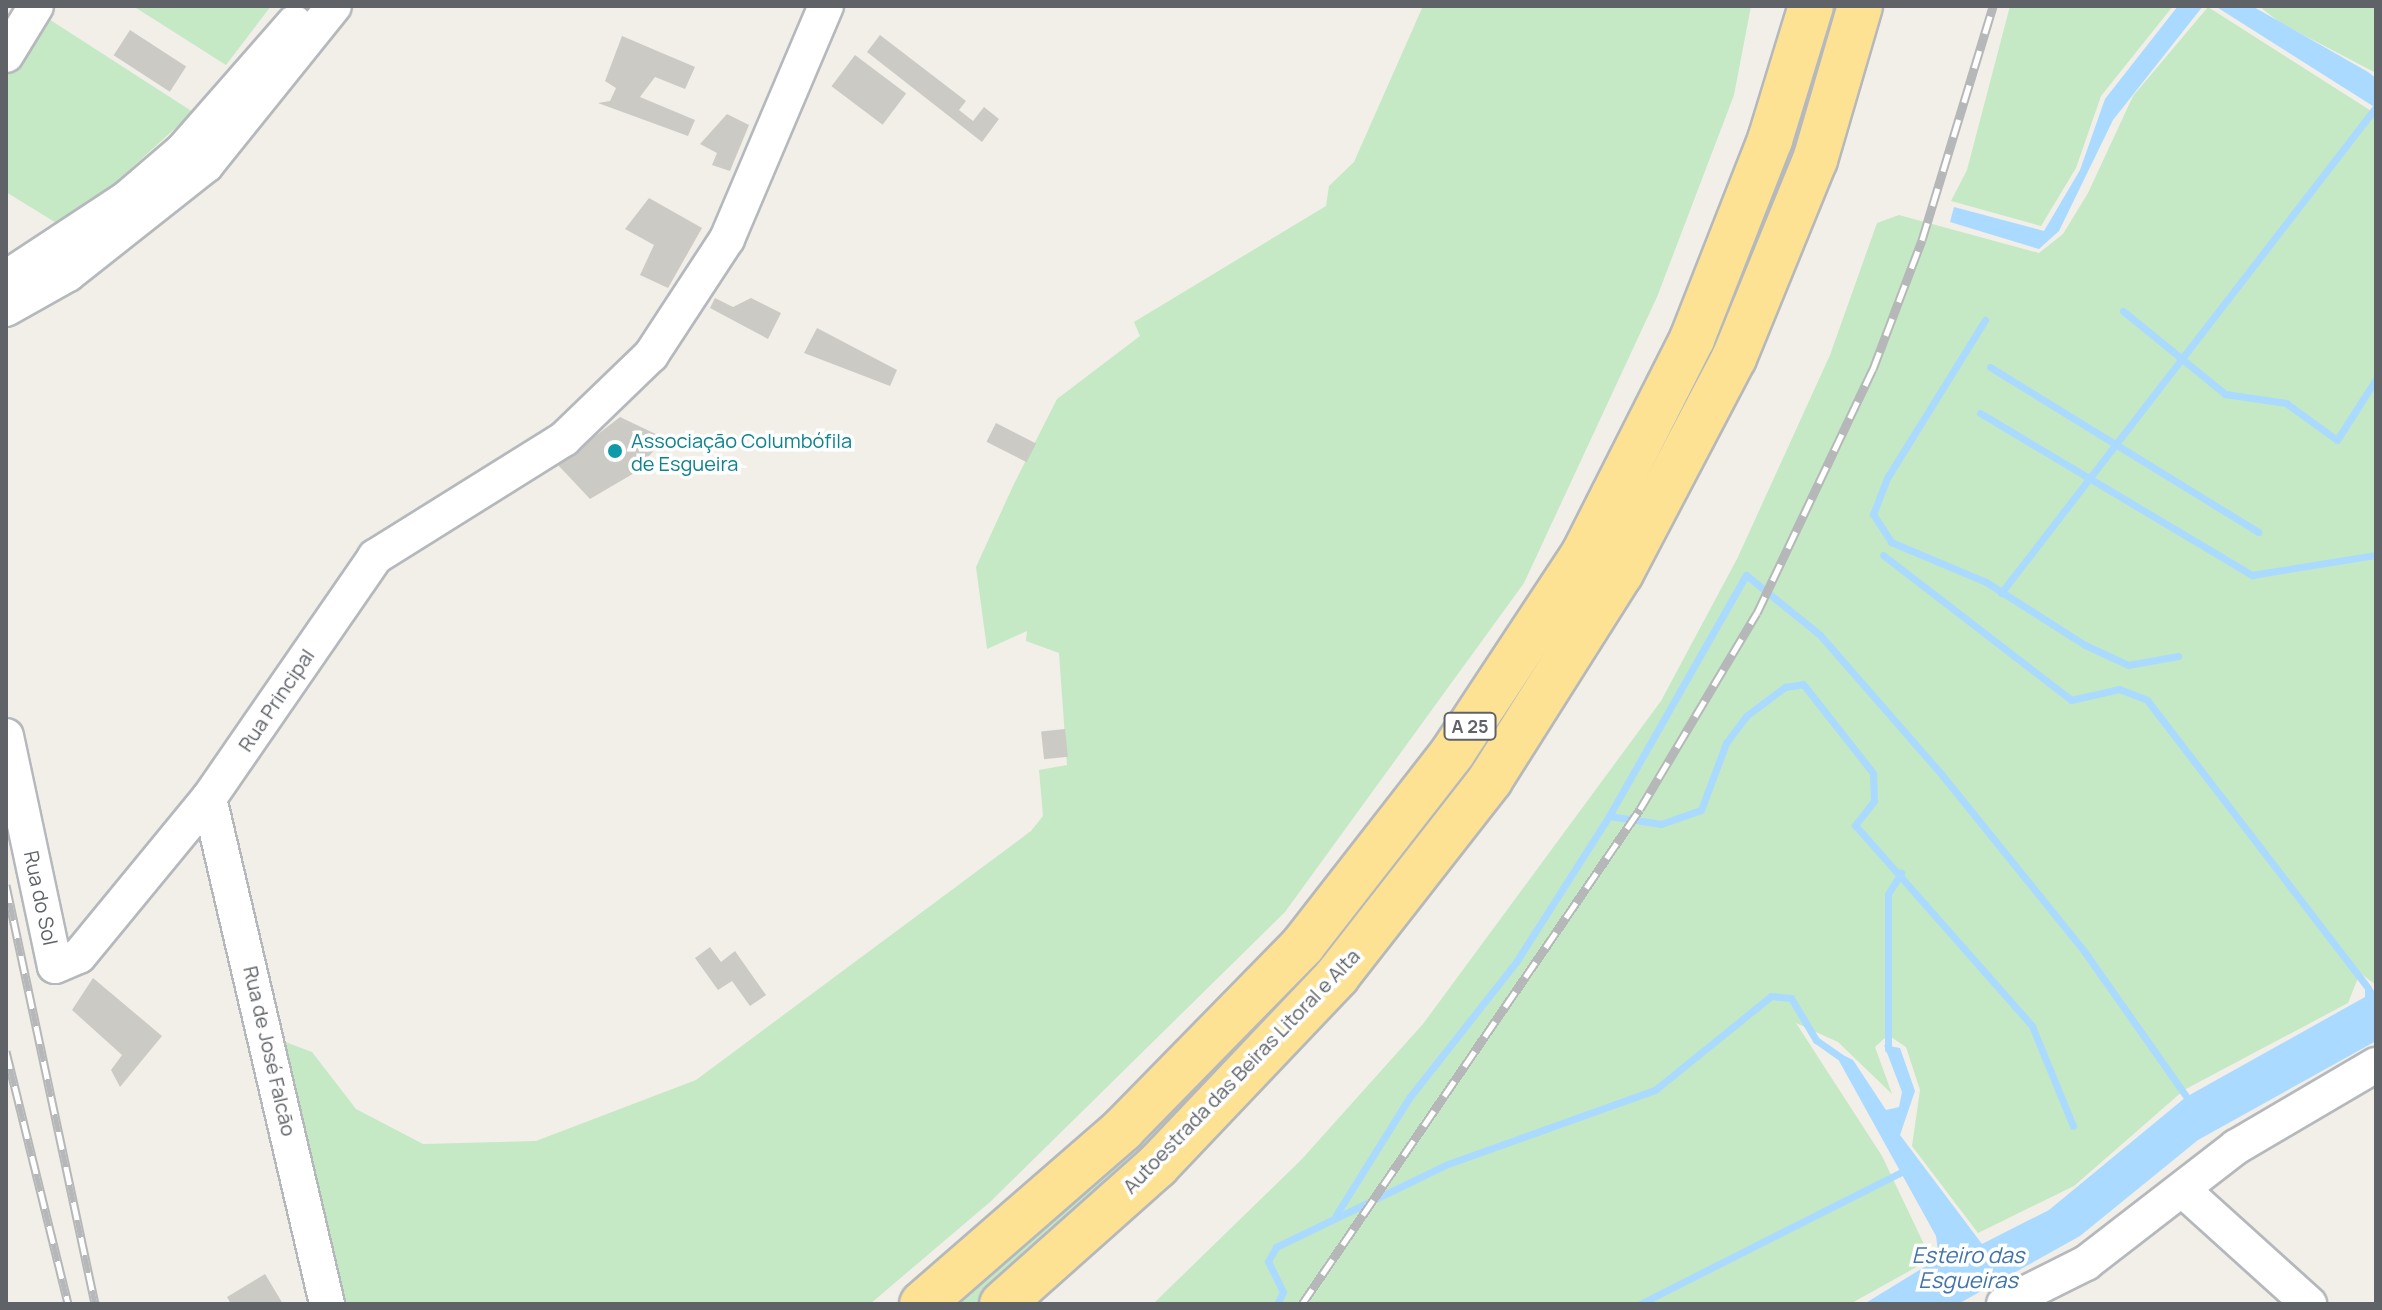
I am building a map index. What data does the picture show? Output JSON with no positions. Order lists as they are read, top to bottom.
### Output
{
  "streets": {
    "highway": ["A 25", "Autoestrada das Beiras Litoral e Alta"],
    "street": ["Rua Principal", "Rua do Sol", "Rua de José Falcão"]
  },
  "crossings": [
    ["Rua Principal", "Rua do Sol"],
    ["Rua Principal", "Rua de José Falcão"]
  ],
  "water": ["Esteiro das Esgueiras"],
  "places": ["Associação Columbófila de Esgueira"]
}
